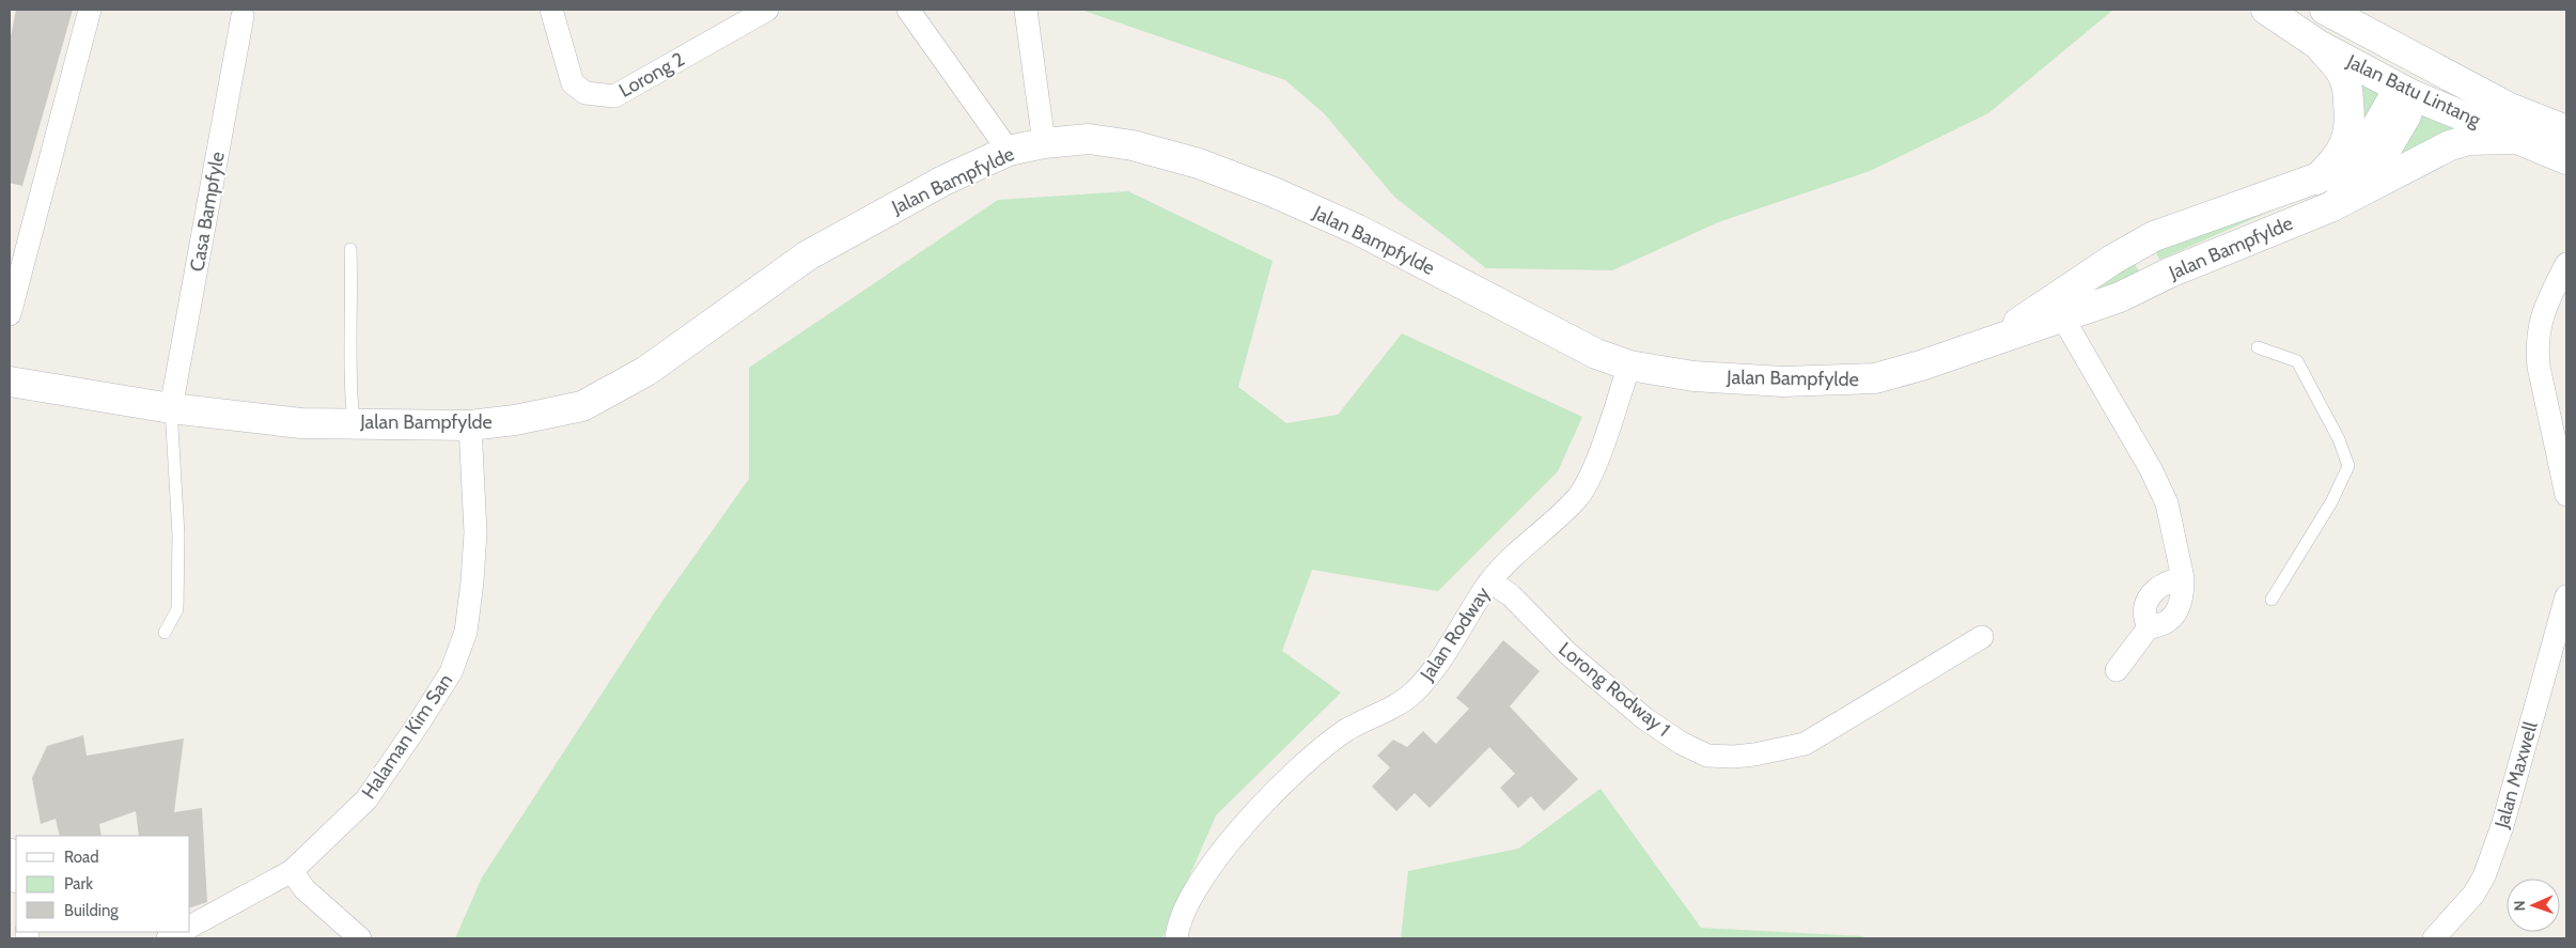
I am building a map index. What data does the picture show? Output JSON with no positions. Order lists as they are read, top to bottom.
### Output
{
  "streets": {
    "street": [
      "Lorong 2",
      "Jalan Batu Lintang",
      "Jalan Bampfylde",
      "Casa Bampfyle",
      "Jalan Rodway",
      "Lorong Rodway 1",
      "Halaman Kim San",
      "Jalan Maxwell"
    ]
  },
  "crossings": [
    ["Jalan Batu Lintang", "Jalan Bampfylde"],
    ["Jalan Bampfylde", "Casa Bampfyle"],
    ["Jalan Bampfylde", "Jalan Rodway"],
    ["Jalan Bampfylde", "Halaman Kim San"],
    ["Jalan Rodway", "Lorong Rodway 1"]
  ],
  "legend": ["Road", "Park", "Building"],
  "north": "left"
}
